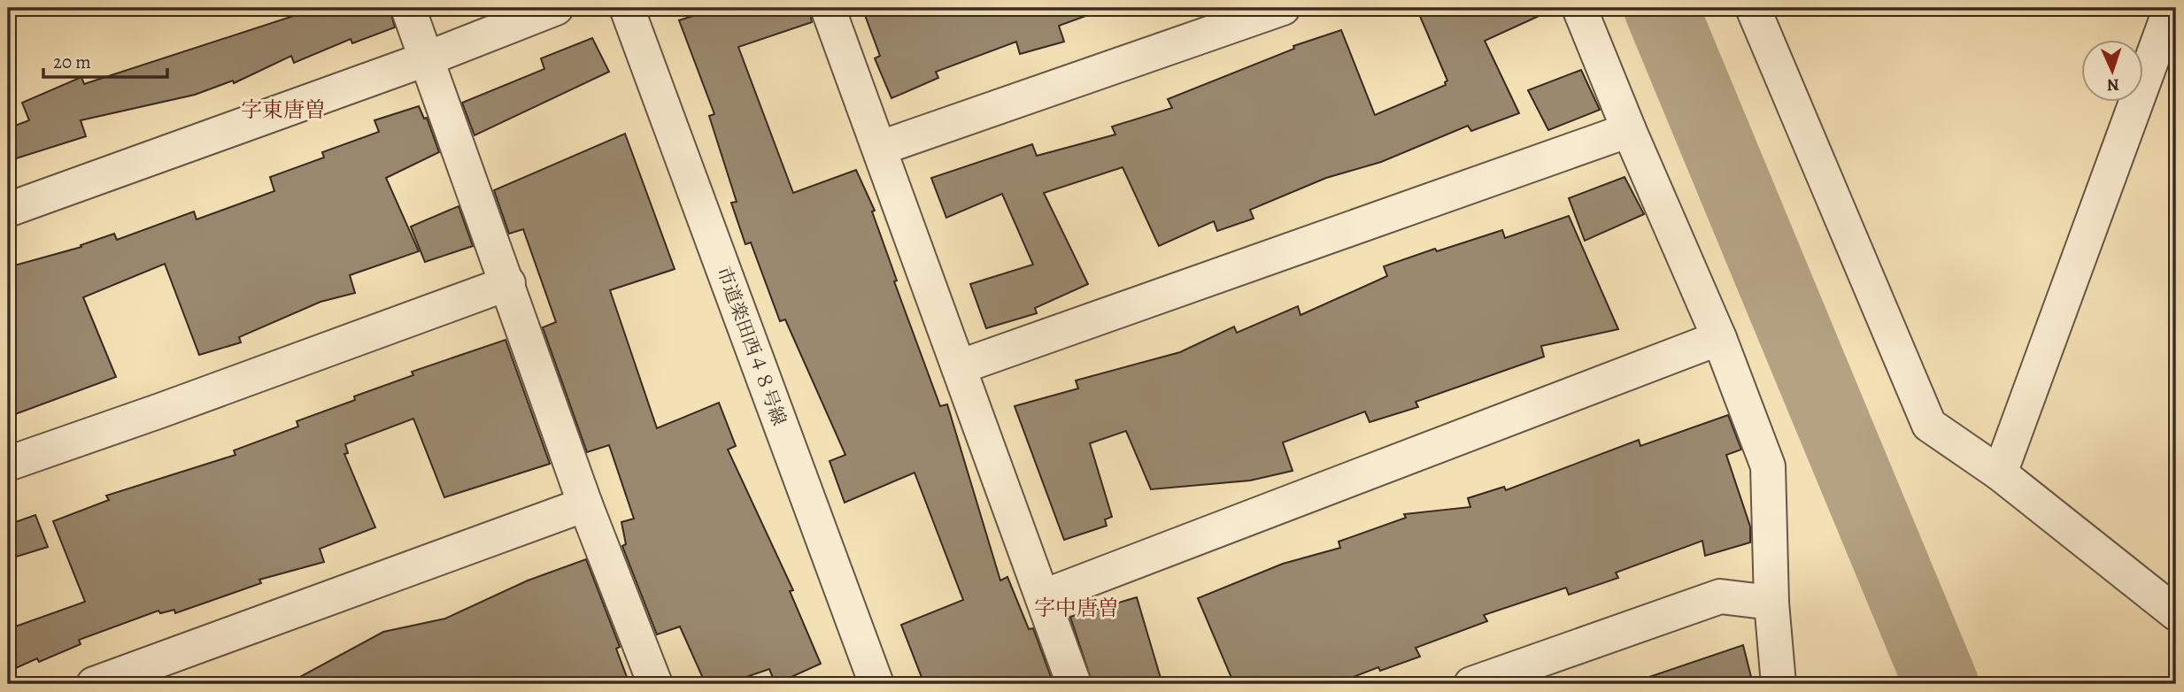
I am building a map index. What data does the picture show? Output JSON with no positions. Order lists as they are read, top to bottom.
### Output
{
  "streets": {
    "street": ["市道楽田西４８号線"]
  },
  "districts": ["字東唐曽", "字中唐曽"],
  "scale_bar": "20 m",
  "north": "bottom"
}
